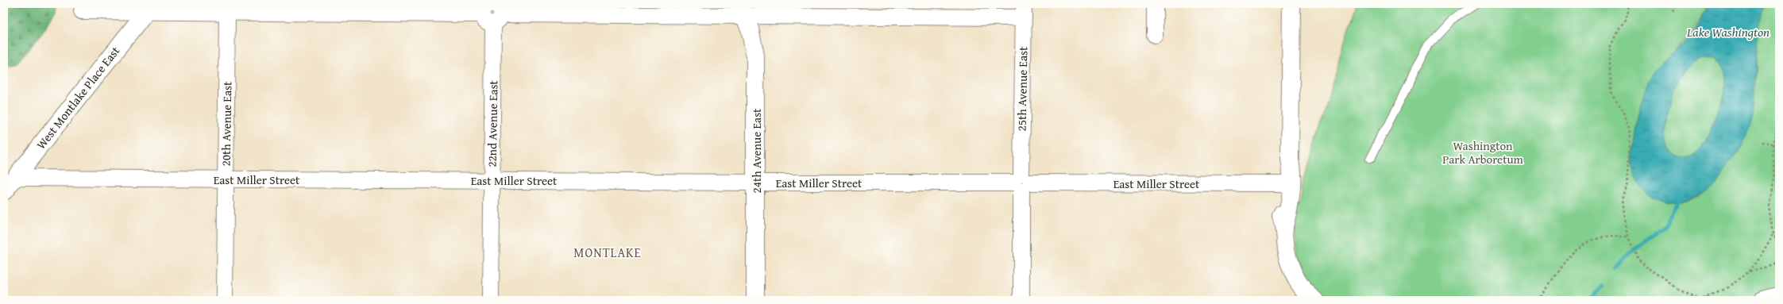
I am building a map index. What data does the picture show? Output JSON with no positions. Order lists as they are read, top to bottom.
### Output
{
  "streets": {
    "main road": ["West Montlake Place East", "24th Avenue East"],
    "street": [
      "25th Avenue East",
      "20th Avenue East",
      "22nd Avenue East",
      "East Miller Street"
    ]
  },
  "crossings": [
    ["25th Avenue East", "East Miller Street"],
    ["West Montlake Place East", "East Miller Street"],
    ["20th Avenue East", "East Miller Street"],
    ["22nd Avenue East", "East Miller Street"],
    ["24th Avenue East", "East Miller Street"]
  ],
  "districts": ["MONTLAKE"],
  "water": ["Lake Washington"],
  "parks": ["Washington Park Arboretum"]
}
